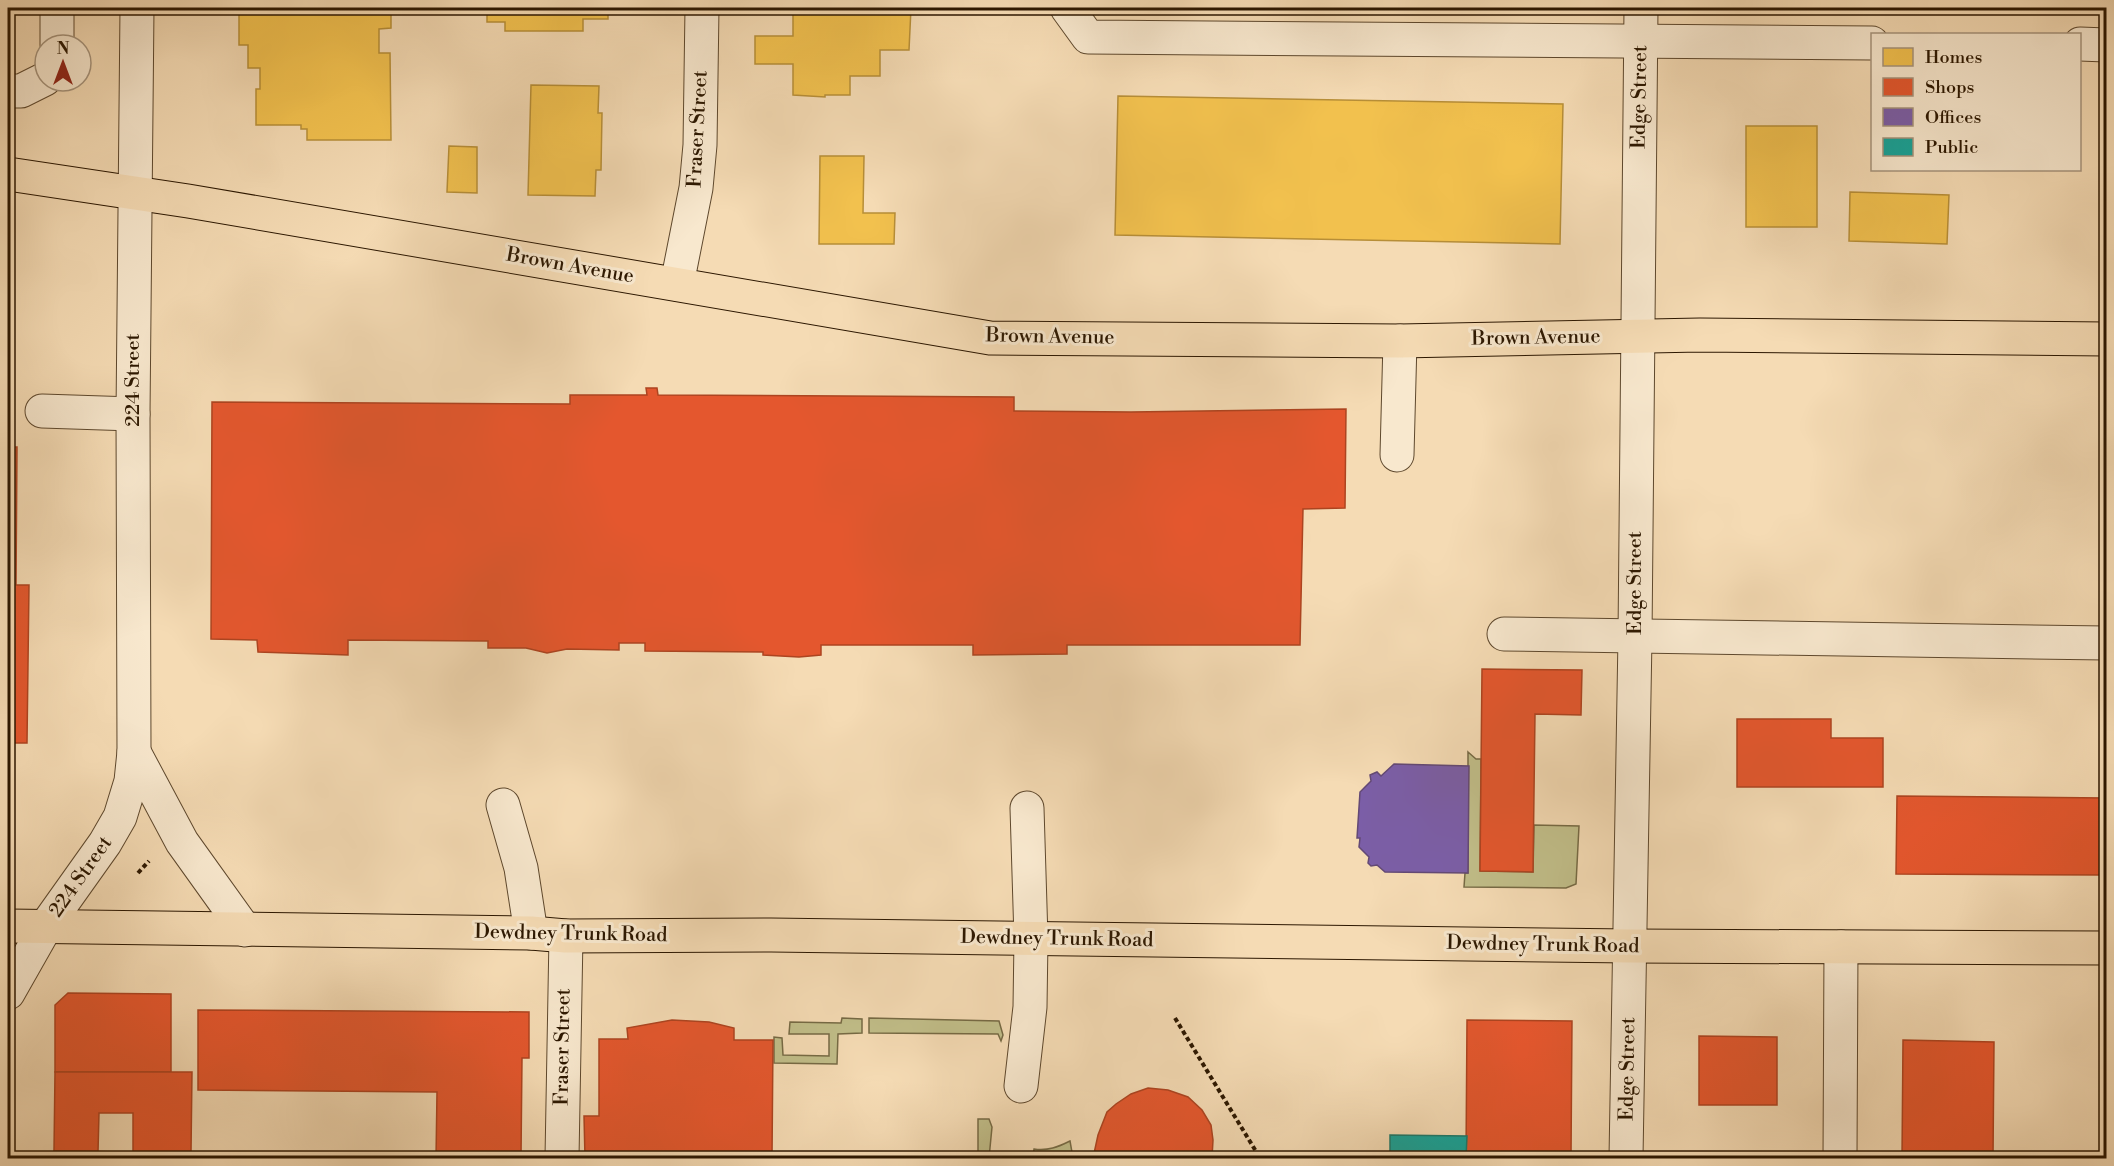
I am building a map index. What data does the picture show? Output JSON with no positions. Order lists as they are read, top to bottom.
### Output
{
  "streets": {
    "main road": ["Brown Avenue", "Dewdney Trunk Road"],
    "street": ["Edge Street", "Fraser Street", "224 Street"]
  },
  "crossings": [
    ["Edge Street", "Brown Avenue"],
    ["Edge Street", "Dewdney Trunk Road"],
    ["Fraser Street", "Brown Avenue"],
    ["Fraser Street", "Dewdney Trunk Road"],
    ["Brown Avenue", "224 Street"],
    ["224 Street", "Dewdney Trunk Road"]
  ],
  "legend": [
    "Homes",
    "Shops",
    "Offices",
    "Public"
  ],
  "north": "top"
}
